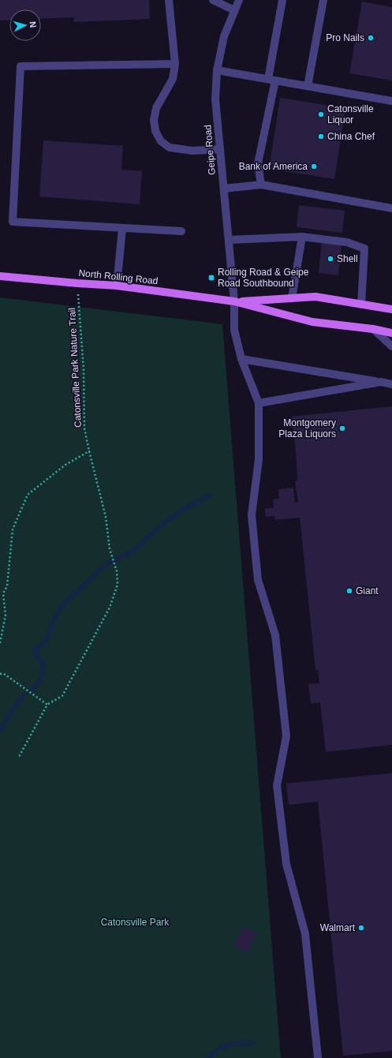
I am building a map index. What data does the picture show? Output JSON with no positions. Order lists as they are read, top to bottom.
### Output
{
  "streets": {
    "main road": ["North Rolling Road"],
    "street": ["Geipe Road"],
    "path": ["Catonsville Park Nature Trail"]
  },
  "crossings": [
    ["Geipe Road", "North Rolling Road"],
    ["North Rolling Road", "Catonsville Park Nature Trail"]
  ],
  "parks": ["Catonsville Park"],
  "places": {
    "other": [
      "Pro Nails",
      "Catonsville Liquor",
      "China Chef",
      "Bank of America",
      "Shell",
      "Montgomery Plaza Liquors",
      "Giant",
      "Walmart"
    ],
    "transit": ["Rolling Road & Geipe Road Southbound"]
  },
  "north": "right"
}
